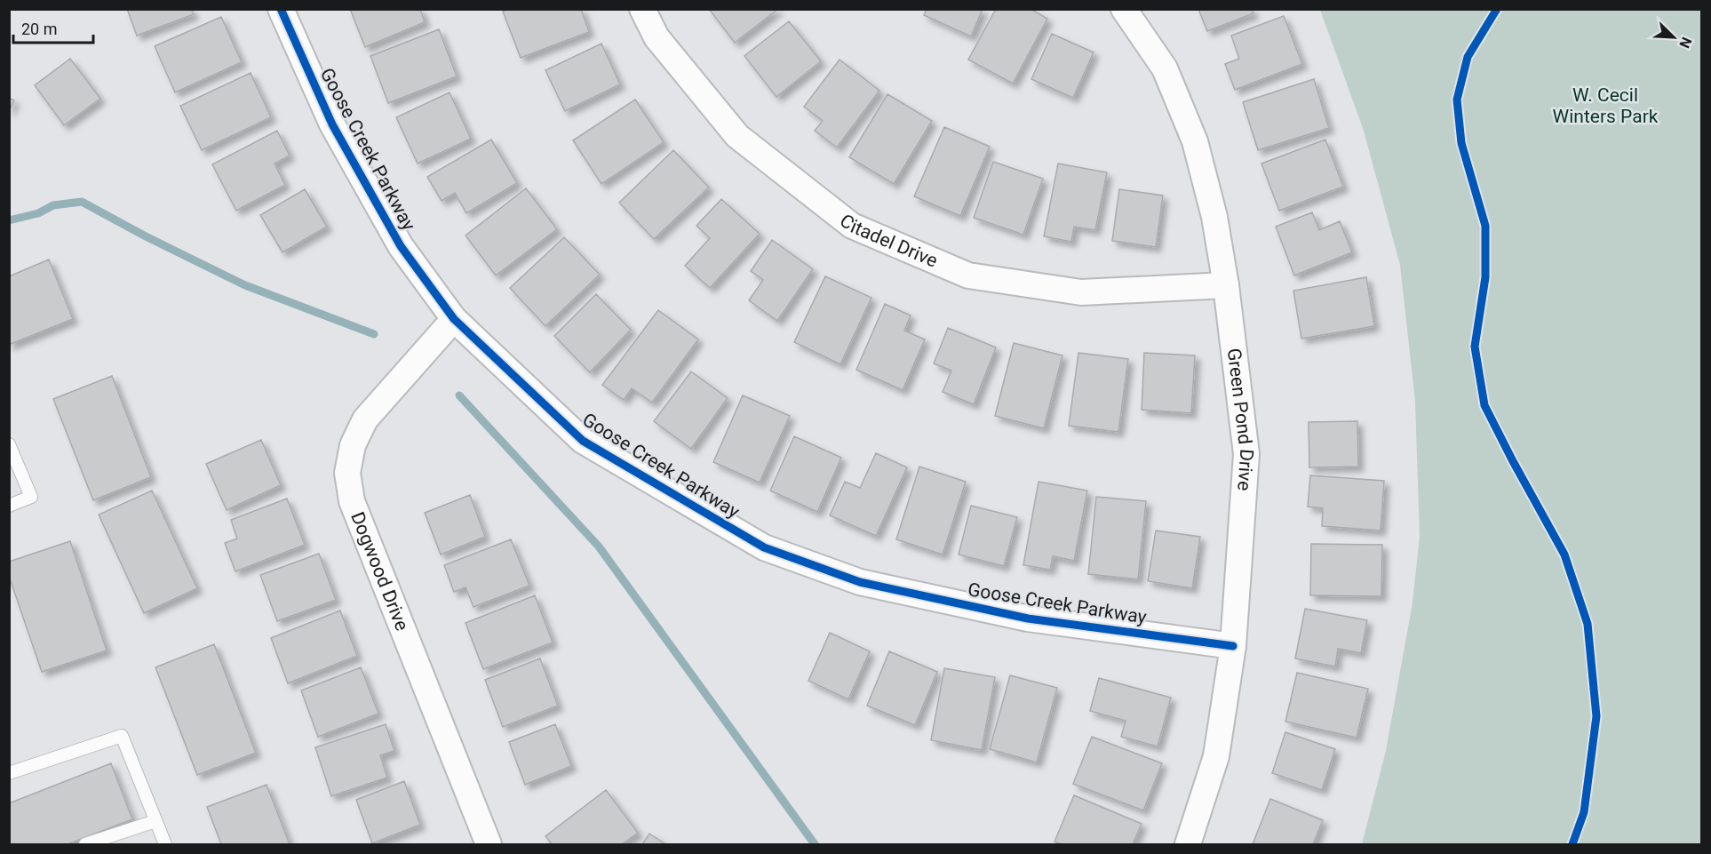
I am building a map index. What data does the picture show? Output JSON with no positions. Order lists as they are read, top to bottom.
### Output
{
  "streets": {
    "street": [
      "Goose Creek Parkway",
      "Citadel Drive",
      "Green Pond Drive",
      "Dogwood Drive"
    ]
  },
  "crossings": [
    ["Goose Creek Parkway", "Green Pond Drive"],
    ["Goose Creek Parkway", "Dogwood Drive"],
    ["Citadel Drive", "Green Pond Drive"]
  ],
  "parks": ["W. Cecil Winters Park"],
  "scale_bar": "20 m",
  "north": "bottom right"
}
